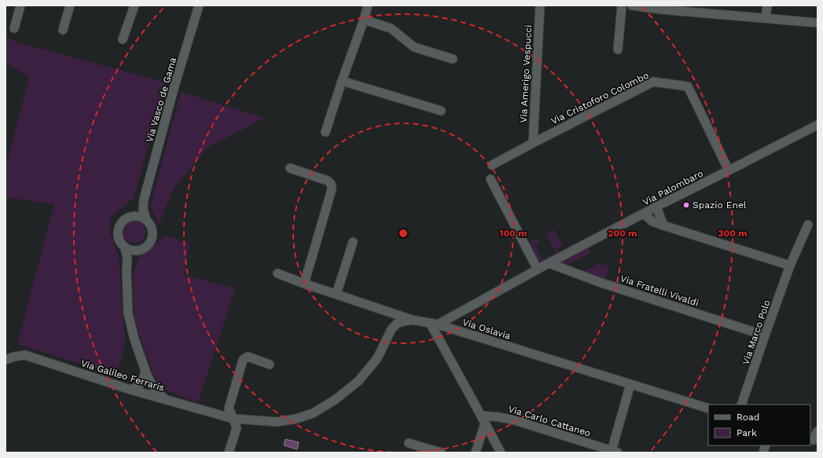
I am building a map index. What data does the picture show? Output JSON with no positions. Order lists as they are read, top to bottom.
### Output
{
  "streets": {
    "street": [
      "Via Amerigo Vespucci",
      "Via Cristoforo Colombo",
      "Via Vasco de Gama",
      "Via Palombaro",
      "Via Fratelli Vivaldi",
      "Via Oslavia",
      "Via Marco Polo",
      "Via Galileo Ferraris",
      "Via Carlo Cattaneo"
    ]
  },
  "crossings": [
    ["Via Amerigo Vespucci", "Via Cristoforo Colombo"],
    ["Via Cristoforo Colombo", "Via Palombaro"],
    ["Via Vasco de Gama", "Via Galileo Ferraris"],
    ["Via Palombaro", "Via Fratelli Vivaldi"],
    ["Via Palombaro", "Via Oslavia"],
    ["Via Fratelli Vivaldi", "Via Marco Polo"],
    ["Via Oslavia", "Via Galileo Ferraris"]
  ],
  "places": ["Spazio Enel"],
  "legend": ["Road", "Park"],
  "rings": ["100 m", "200 m", "300 m"]
}
